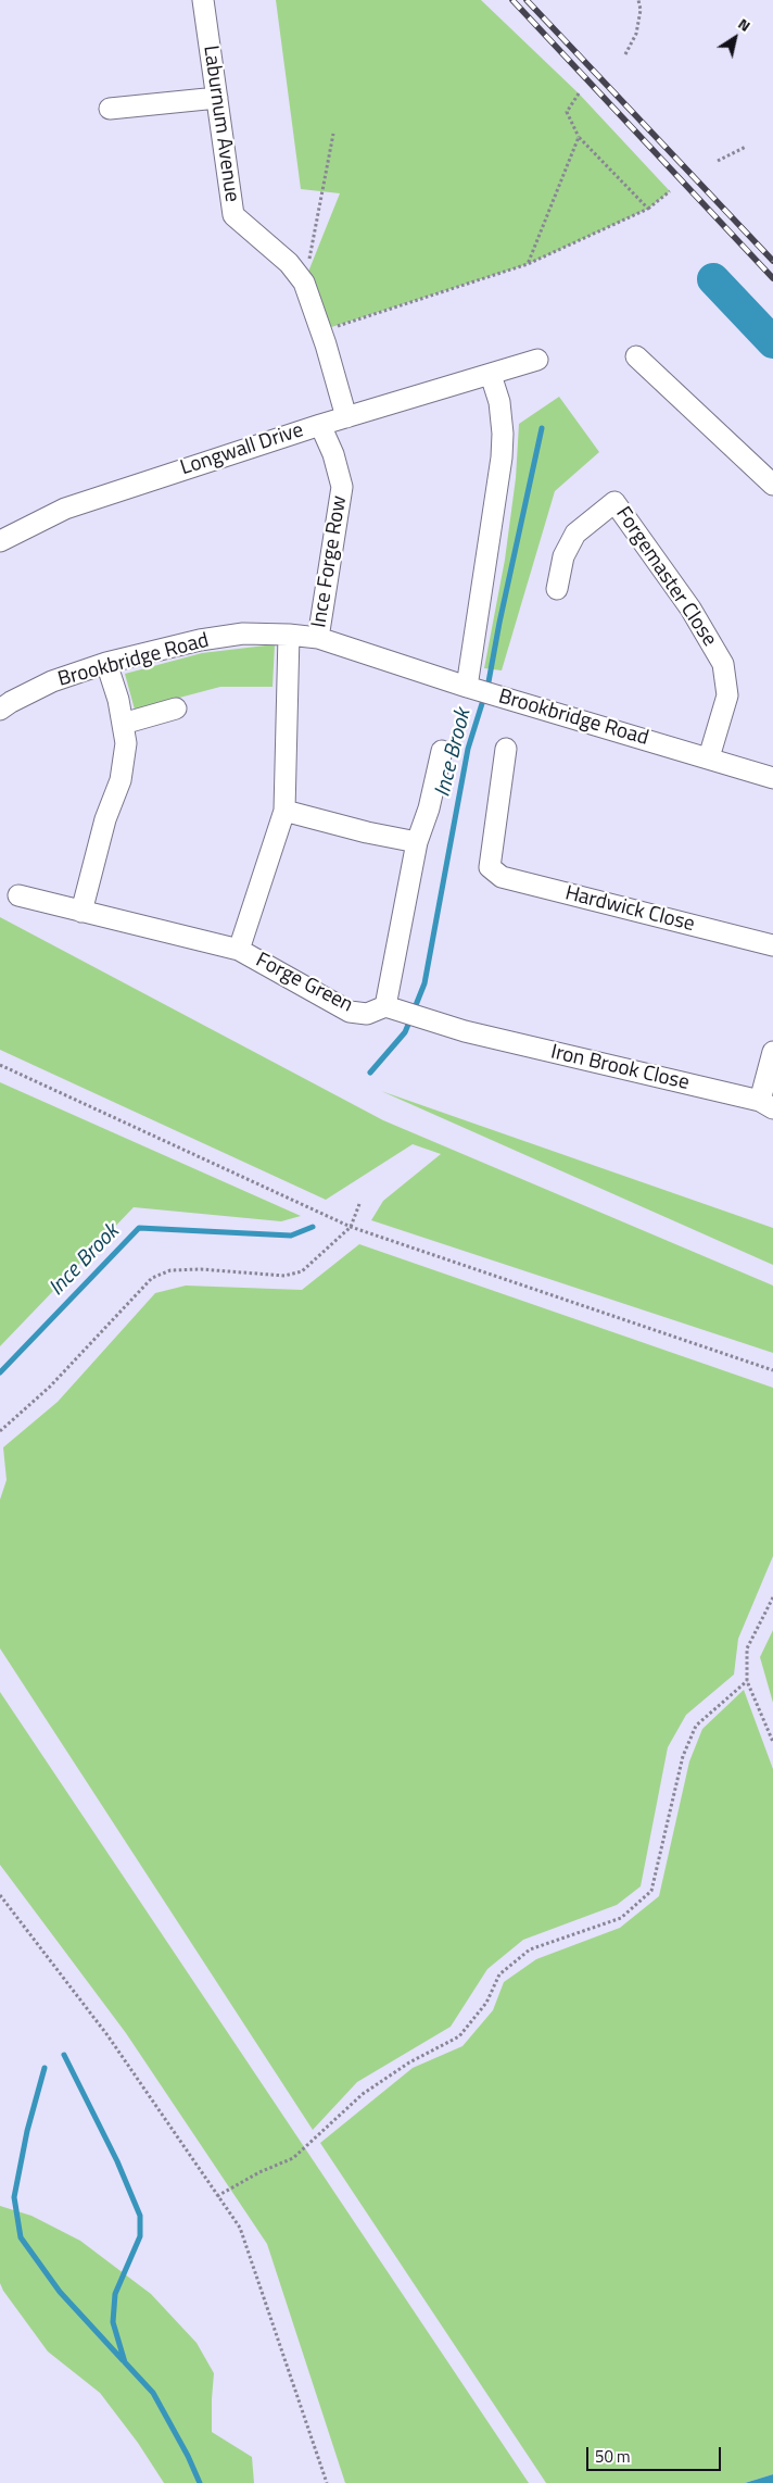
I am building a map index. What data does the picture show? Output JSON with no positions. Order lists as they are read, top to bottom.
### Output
{
  "streets": {
    "street": [
      "Laburnum Avenue",
      "Longwall Drive",
      "Ince Forge Row",
      "Forgemaster Close",
      "Brookbridge Road",
      "Hardwick Close",
      "Forge Green",
      "Iron Brook Close"
    ]
  },
  "crossings": [
    ["Laburnum Avenue", "Longwall Drive"],
    ["Longwall Drive", "Ince Forge Row"],
    ["Ince Forge Row", "Brookbridge Road"],
    ["Forgemaster Close", "Brookbridge Road"],
    ["Brookbridge Road", "Forge Green"],
    ["Forge Green", "Iron Brook Close"]
  ],
  "water": ["Ince Brook"],
  "scale_bar": "50 m",
  "north": "top right"
}
